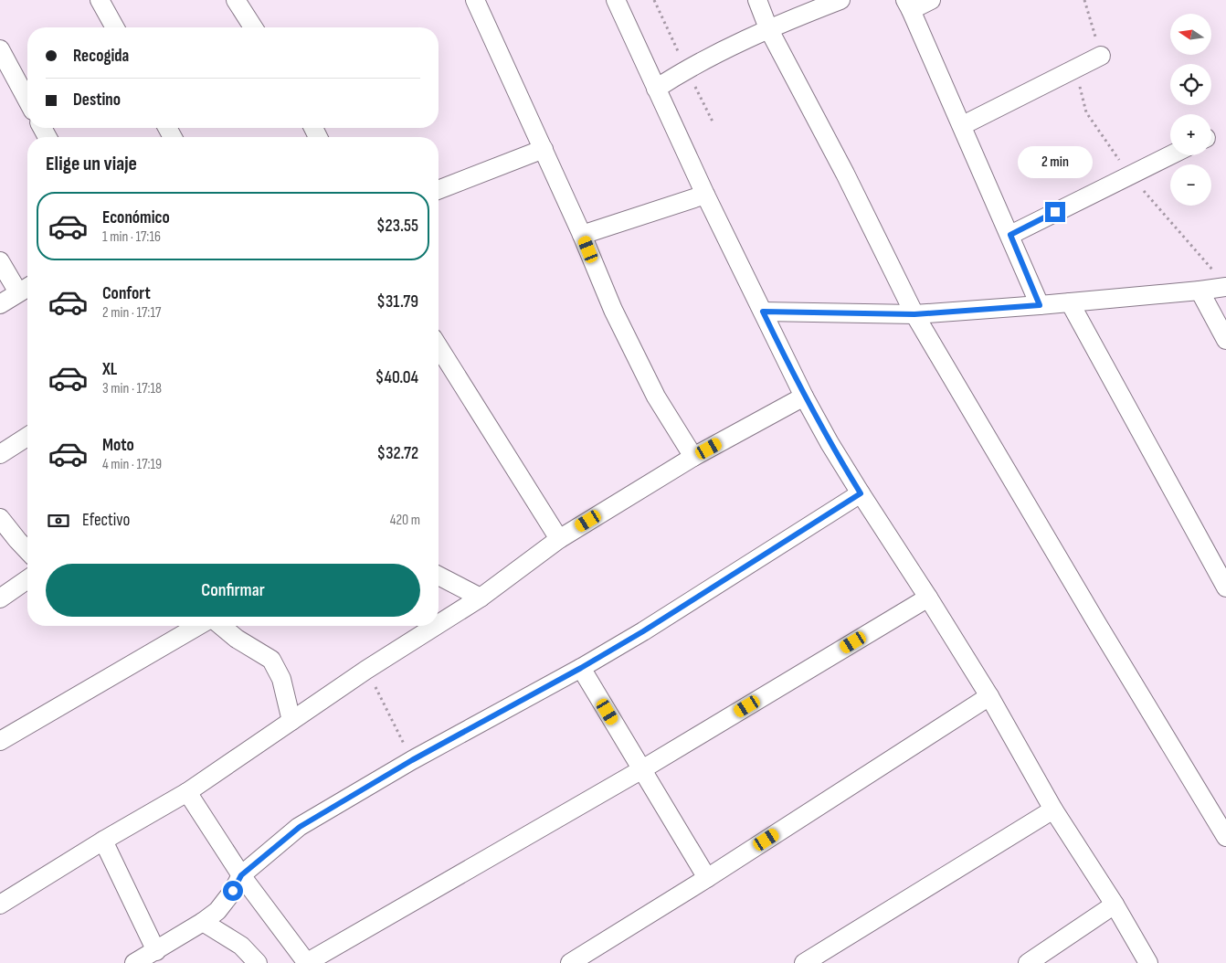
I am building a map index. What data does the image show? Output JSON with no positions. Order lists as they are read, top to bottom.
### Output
{
  "north": "left",
  "page": {
    "map_buttons": ["+", "−"],
    "banner": ["Recogida", "Destino"],
    "heading": "Elige un viaje",
    "bubble": "2 min",
    "list": [
      {
        "name": "Económico",
        "note": "1 min · 17:16",
        "value": "$23.55"
      },
      {
        "name": "Confort",
        "note": "2 min · 17:17",
        "value": "$31.79"
      },
      {
        "name": "XL",
        "note": "3 min · 17:18",
        "value": "$40.04"
      },
      {
        "name": "Moto",
        "note": "4 min · 17:19",
        "value": "$32.72"
      }
    ],
    "pay": ["Efectivo", "420 m"],
    "buttons": "Confirmar"
  }
}
